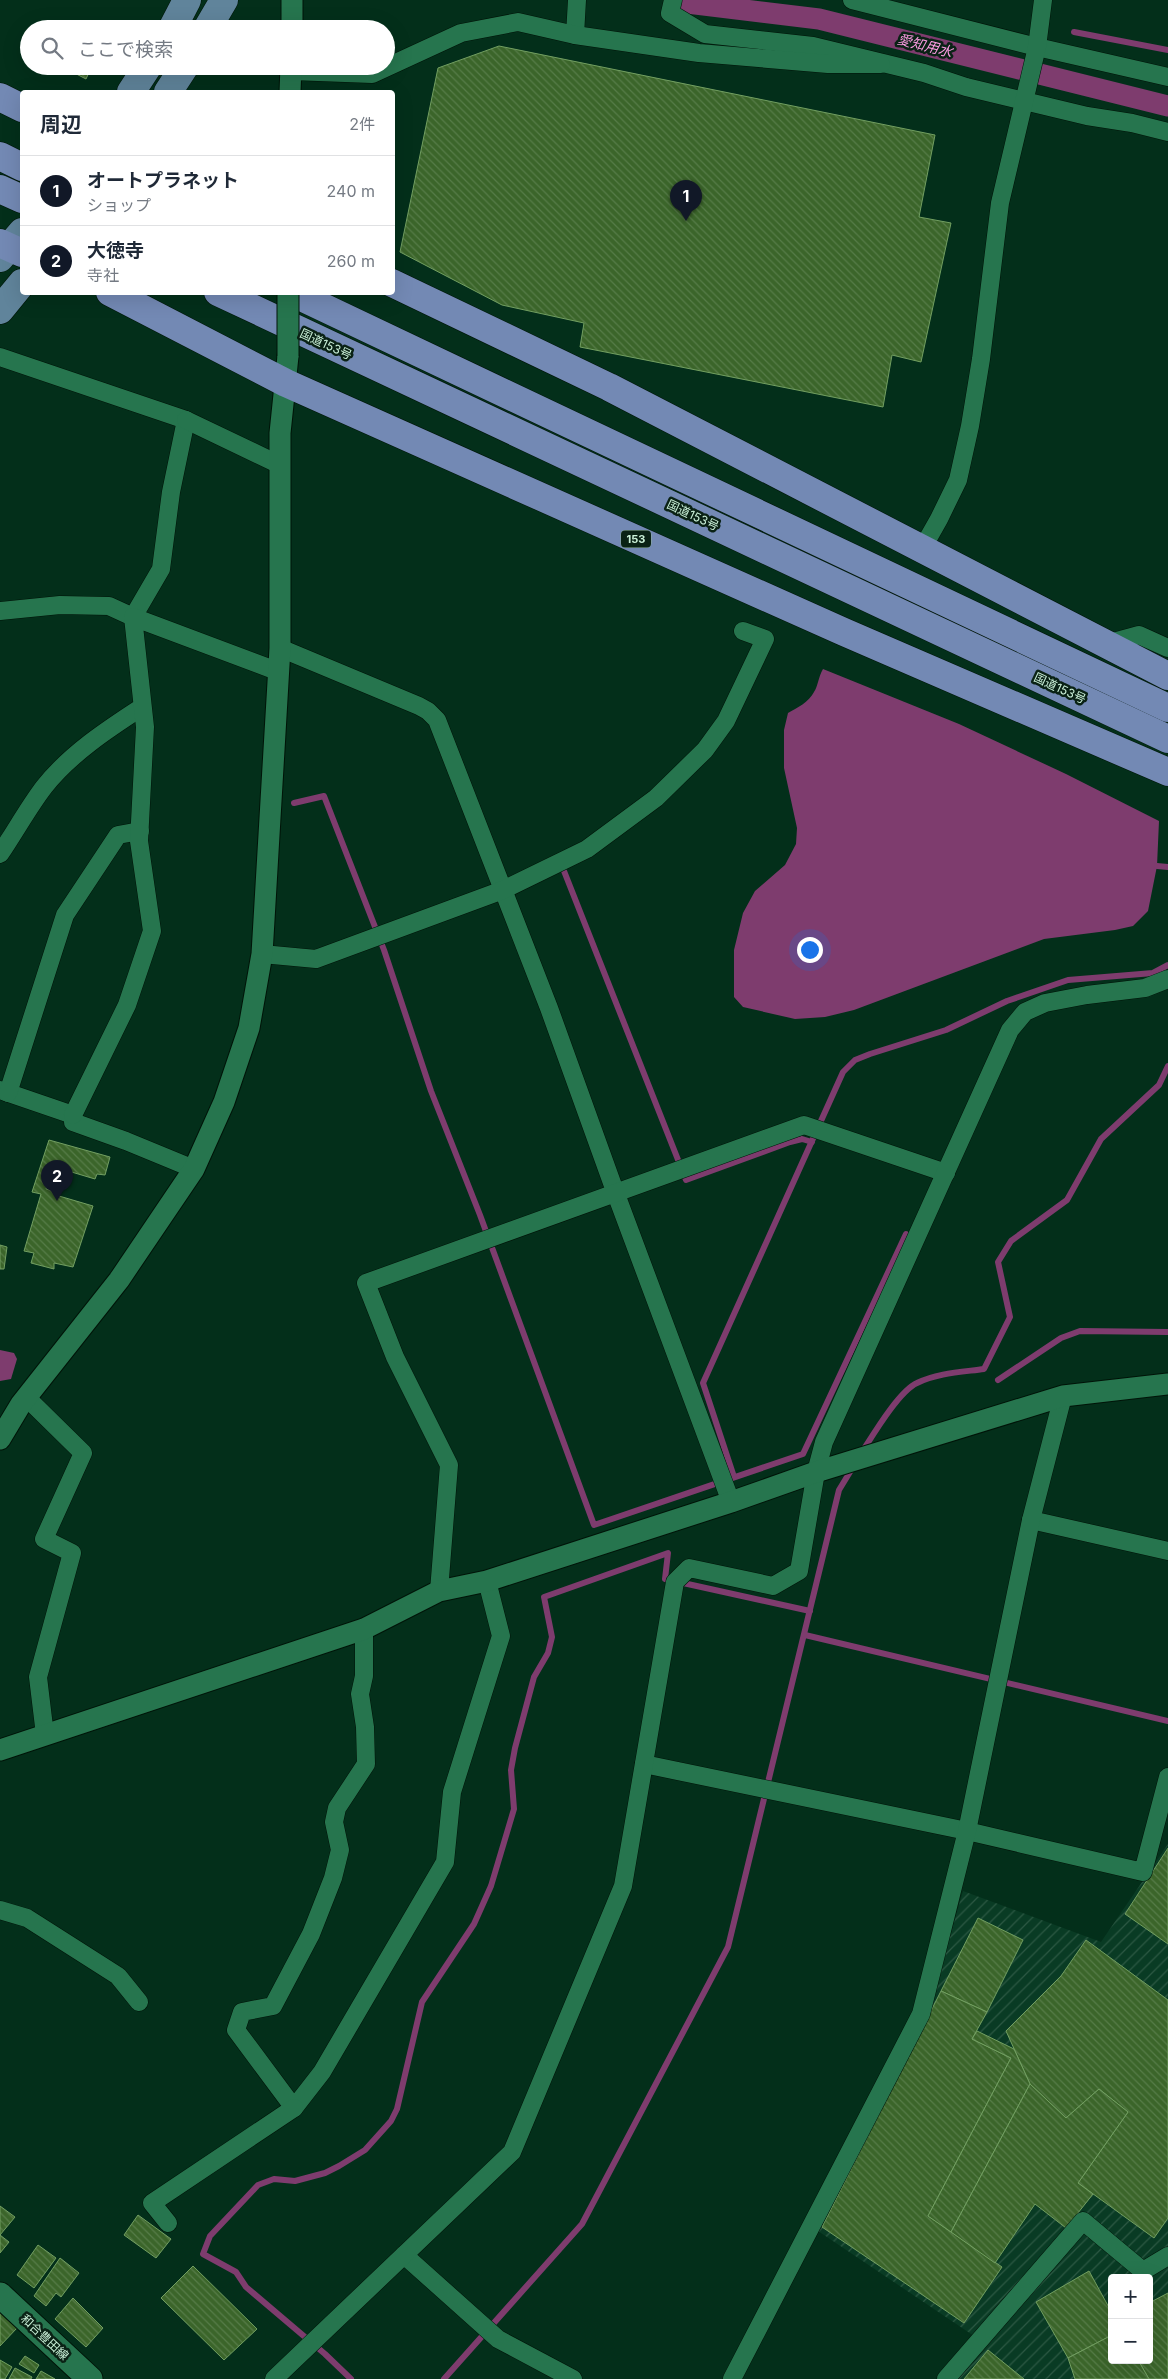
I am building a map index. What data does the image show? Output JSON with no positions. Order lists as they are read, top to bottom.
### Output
{
  "streets": {
    "highway": ["国道153号", "153"],
    "main road": ["和合豊田線"]
  },
  "water": ["愛知用水"],
  "page": {
    "search": "ここで検索",
    "heading": ["周辺", "2件"],
    "list": [
      {
        "mark": "1",
        "name": "オートプラネット",
        "note": "ショップ",
        "value": "240 m"
      },
      {
        "mark": "2",
        "name": "大徳寺",
        "note": "寺社",
        "value": "260 m"
      }
    ],
    "pins": ["1", "2"],
    "map_buttons": ["+", "−"]
  }
}
